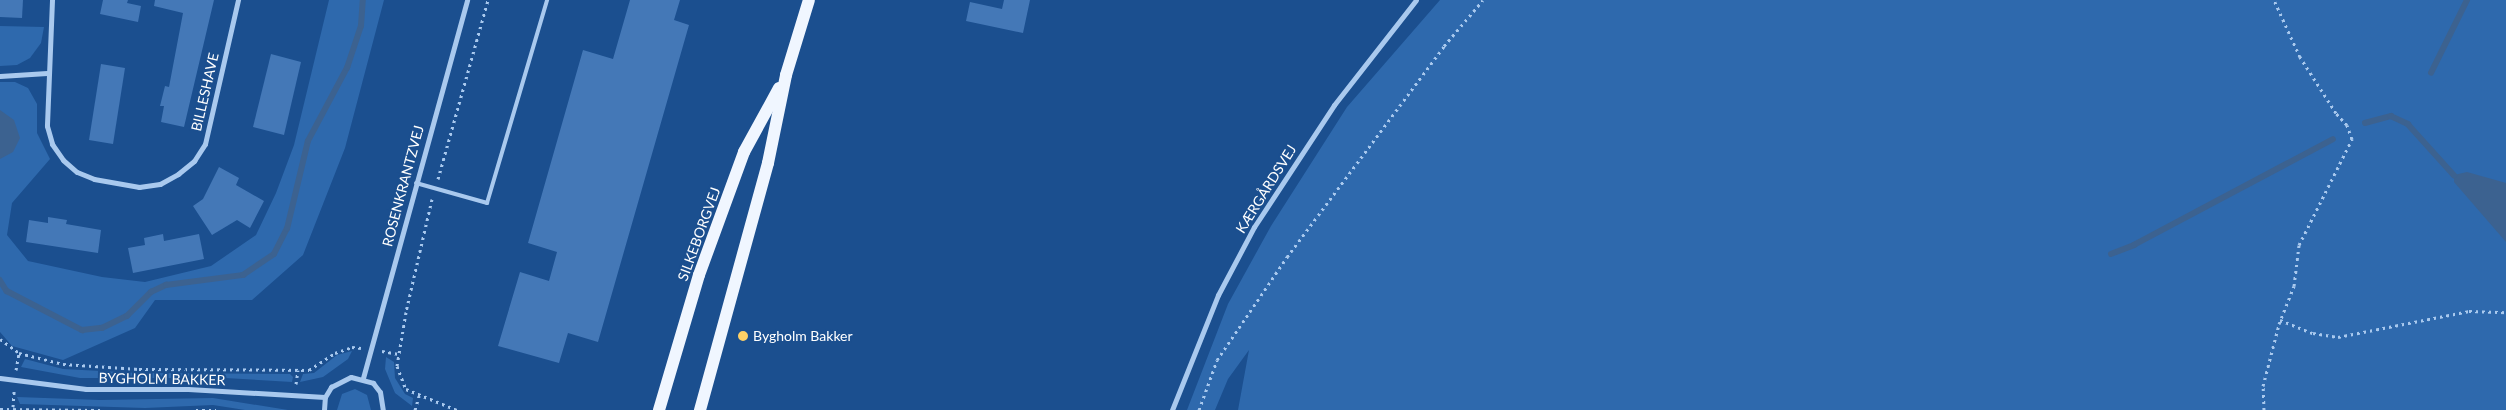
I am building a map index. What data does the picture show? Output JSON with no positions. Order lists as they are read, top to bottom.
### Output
{
  "streets": {
    "main road": ["SILKEBORGVEJ"],
    "street": [
      "BILLESHAVE",
      "ROSENKRANTZVEJ",
      "KÆRGÅRDSVEJ",
      "BYGHOLM BAKKER"
    ]
  },
  "places": ["Bygholm Bakker"]
}
